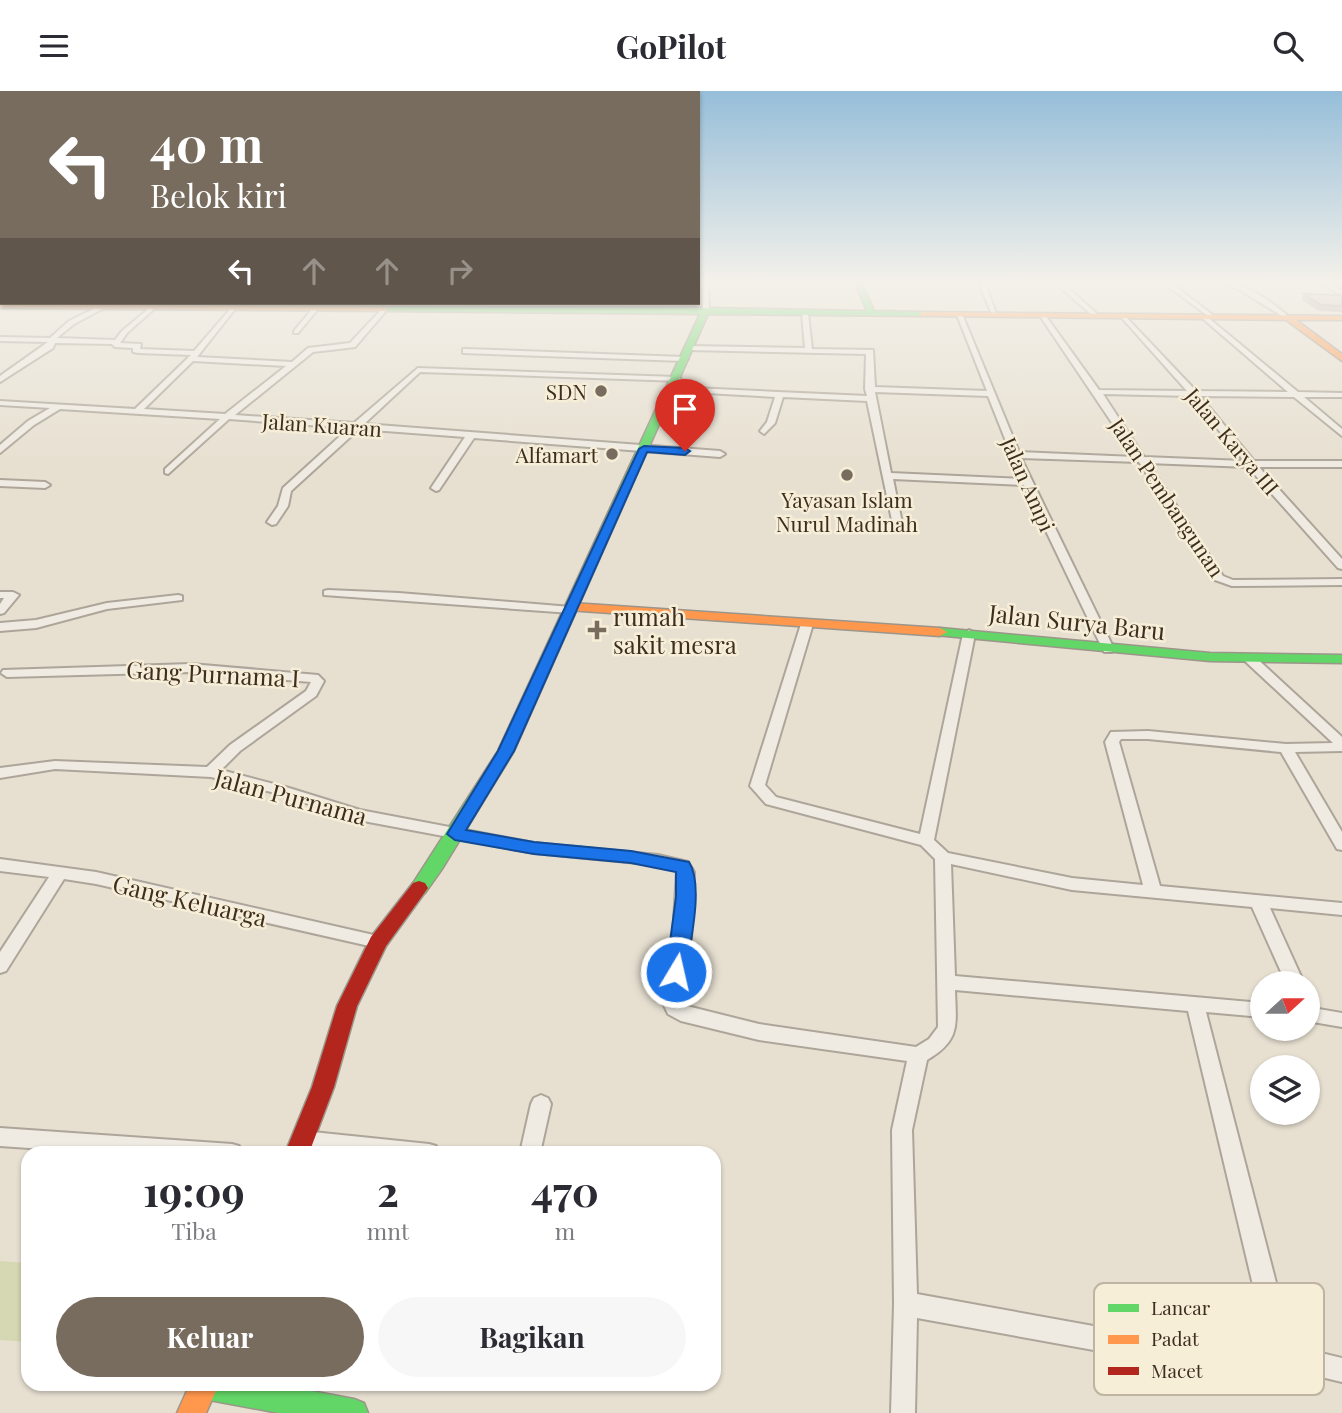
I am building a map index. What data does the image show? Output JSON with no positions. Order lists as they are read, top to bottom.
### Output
{
  "streets": {
    "main road": ["Jalan Surya Baru"],
    "street": [
      "Jalan Kuaran",
      "Jalan Karya III",
      "Jalan Ampi",
      "Jalan Pembangunan",
      "Gang Purnama I",
      "Jalan Purnama",
      "Gang Keluarga"
    ]
  },
  "crossings": [
    ["Jalan Ampi", "Jalan Surya Baru"],
    ["Gang Purnama I", "Jalan Purnama"]
  ],
  "places": {
    "other": ["SDN", "Alfamart", "Yayasan Islam Nurul Madinah"],
    "health": ["rumah sakit mesra"]
  },
  "legend": ["Lancar", "Padat", "Macet"],
  "north": "right",
  "page": {
    "header": "GoPilot",
    "turn": ["40 m", "Belok kiri"],
    "eta": [
      "19:09",
      "Tiba",
      "2",
      "mnt",
      "470",
      "m"
    ],
    "buttons": ["Keluar", "Bagikan"]
  }
}
